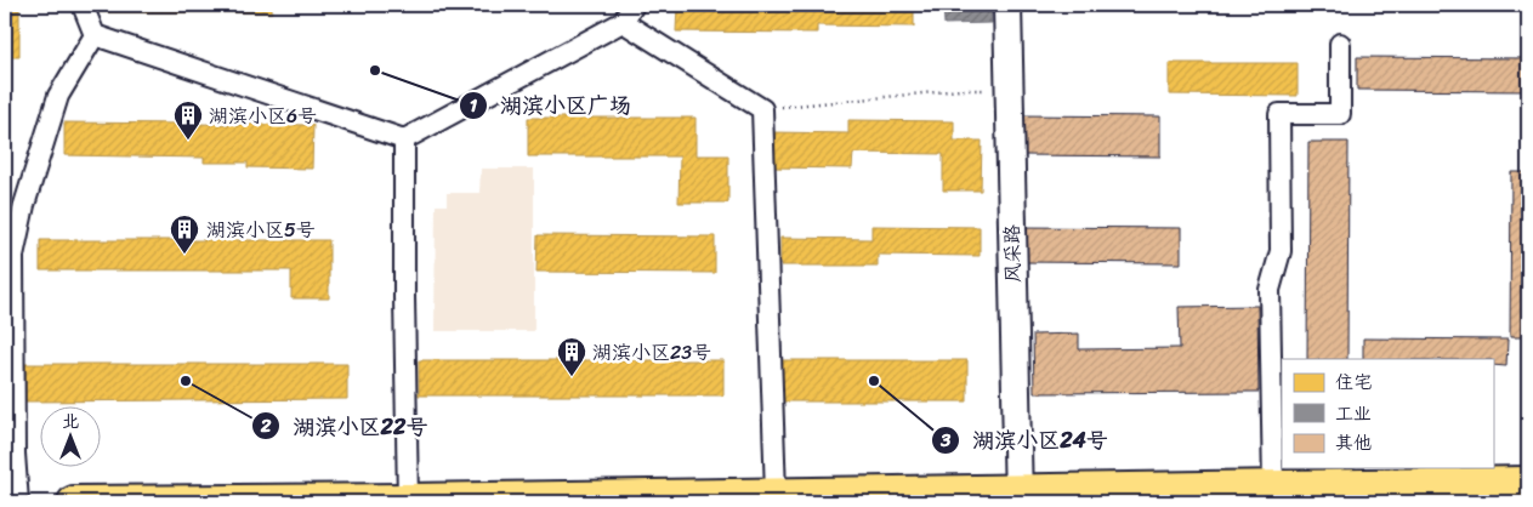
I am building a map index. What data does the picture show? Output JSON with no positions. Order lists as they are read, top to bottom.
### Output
{
  "streets": {
    "main road": ["风采路"]
  },
  "places": {
    "other": ["湖滨小区广场", "湖滨小区22号", "湖滨小区24号"],
    "building": ["湖滨小区6号", "湖滨小区5号", "湖滨小区23号"]
  },
  "legend": ["住宅", "工业", "其他"],
  "north": "top"
}
